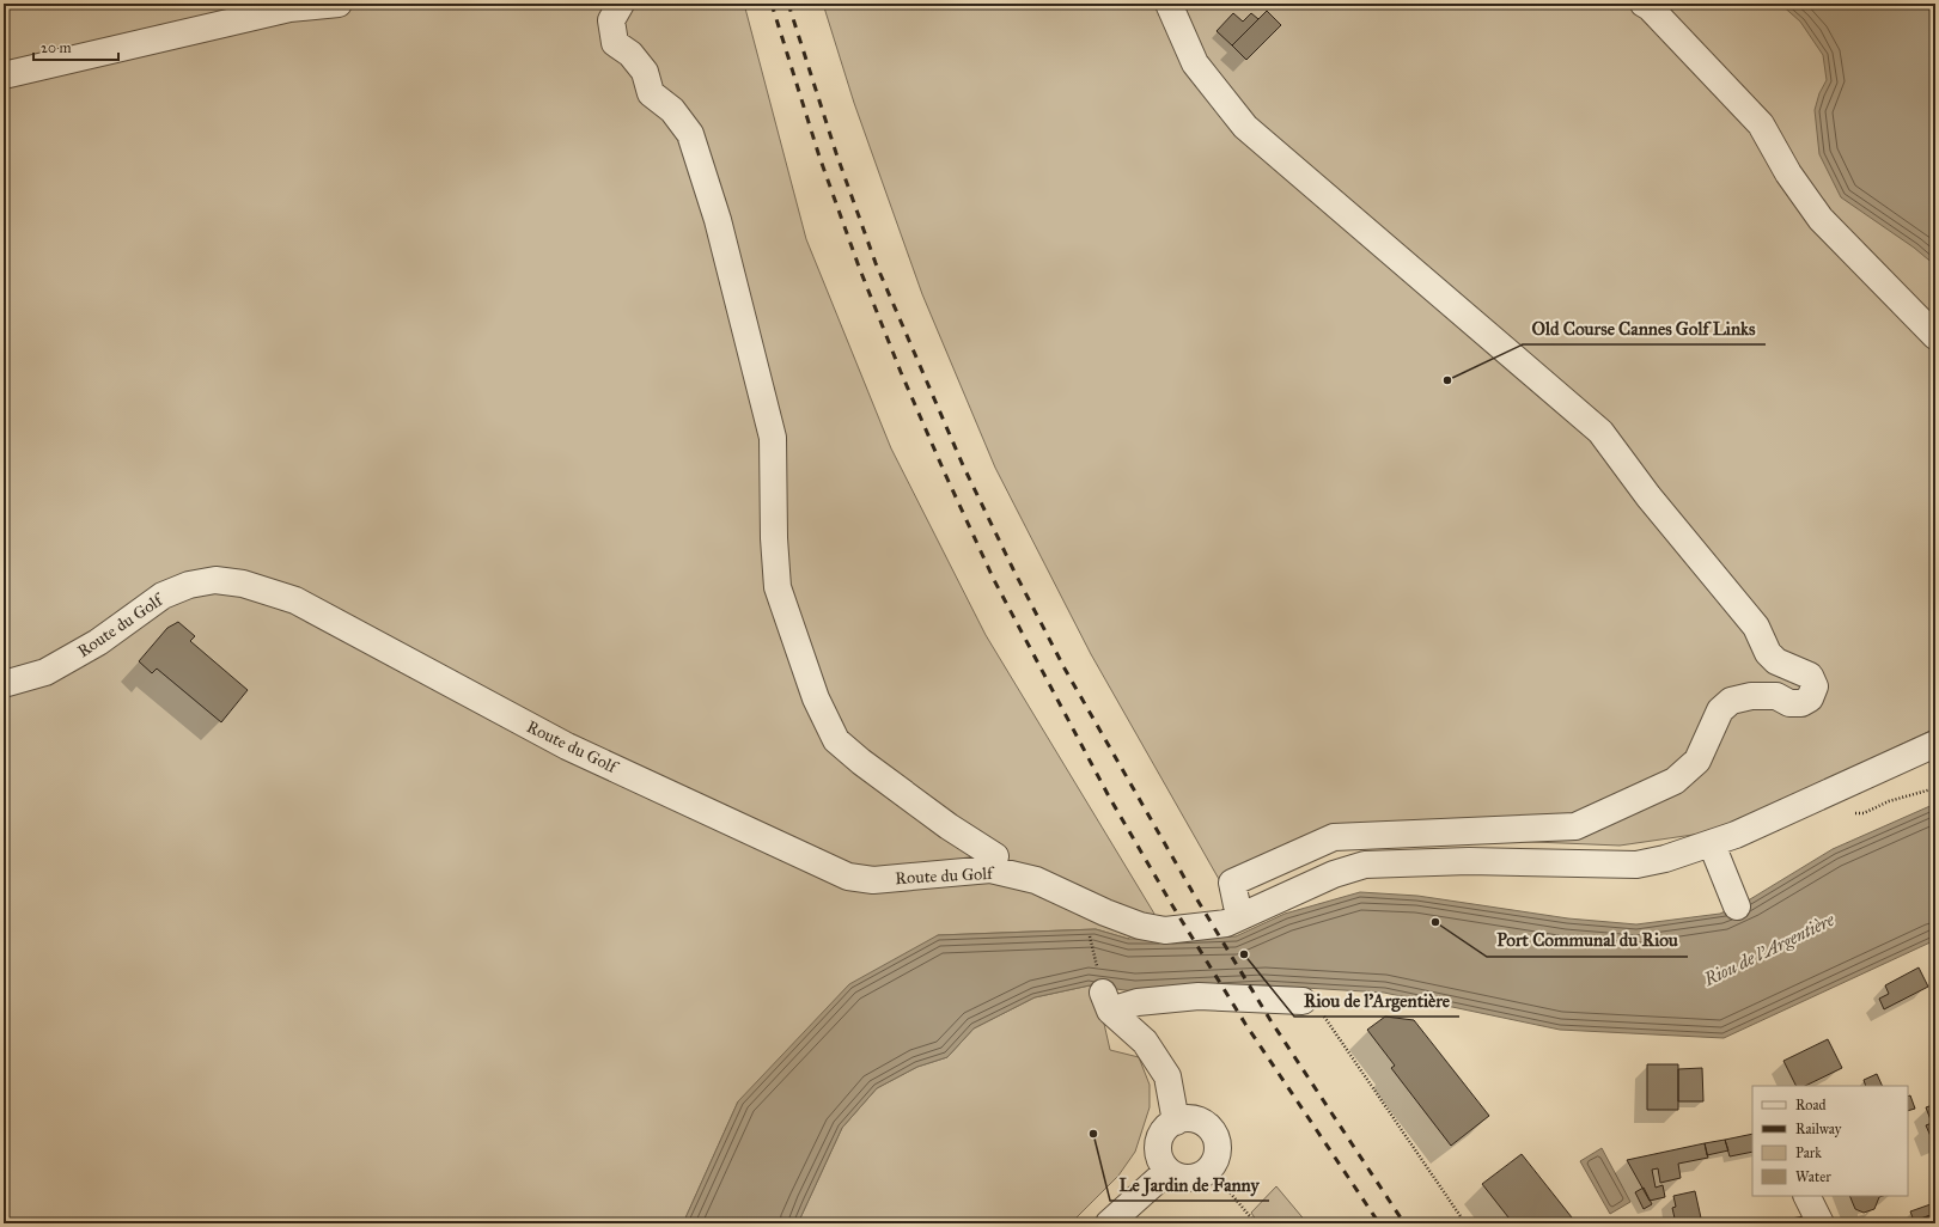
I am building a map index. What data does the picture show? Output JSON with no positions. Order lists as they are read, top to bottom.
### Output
{
  "streets": {
    "street": ["Route du Golf"]
  },
  "water": ["Riou de l'Argentière"],
  "places": [
    "Old Course Cannes Golf Links",
    "Port Communal du Riou",
    "Riou de l'Argentière",
    "Le Jardin de Fanny"
  ],
  "legend": [
    "Road",
    "Railway",
    "Park",
    "Water"
  ],
  "scale_bar": "20 m"
}
